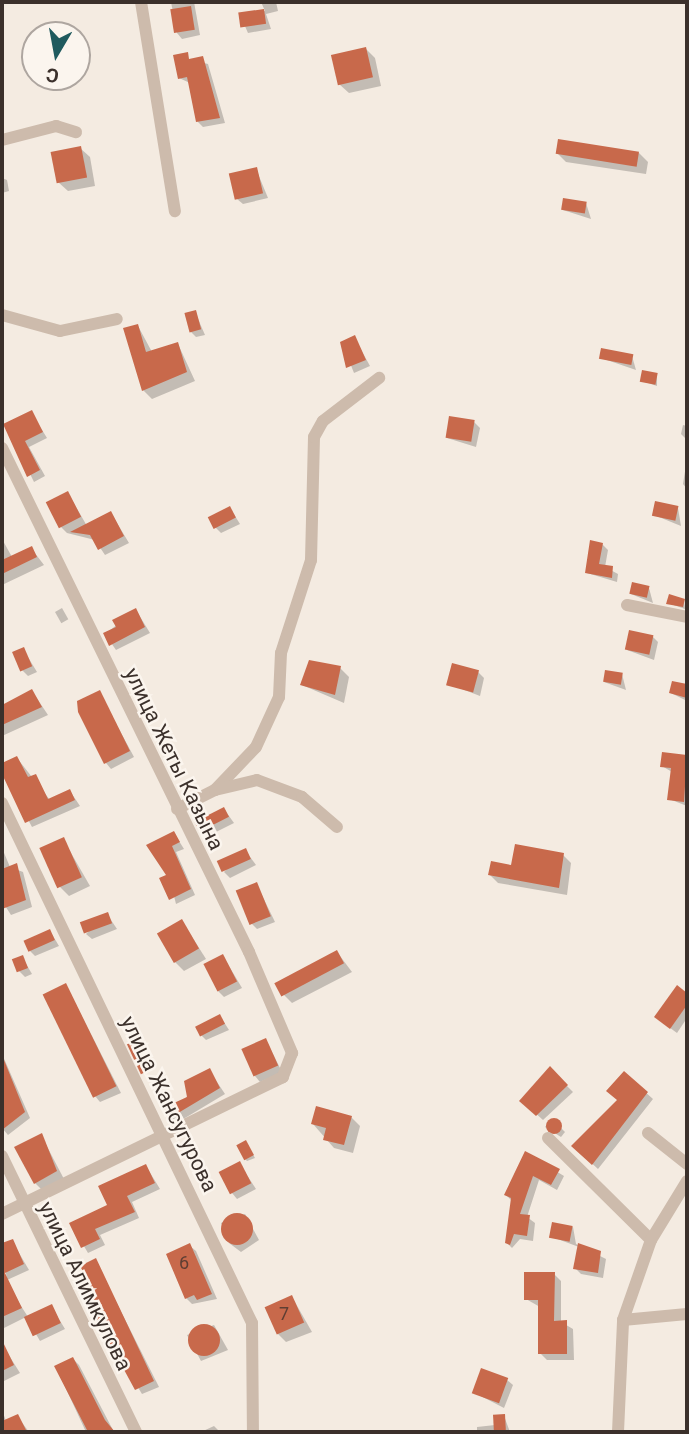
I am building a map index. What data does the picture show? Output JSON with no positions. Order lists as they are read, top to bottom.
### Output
{
  "streets": {
    "street": ["улица Жеты Казына", "улица Жансугурова", "улица Алимкулова"]
  },
  "crossings": [
    ["улица Жеты Казына", "улица Жансугурова"]
  ],
  "house_numbers": ["6", "7"],
  "north": "bottom"
}
